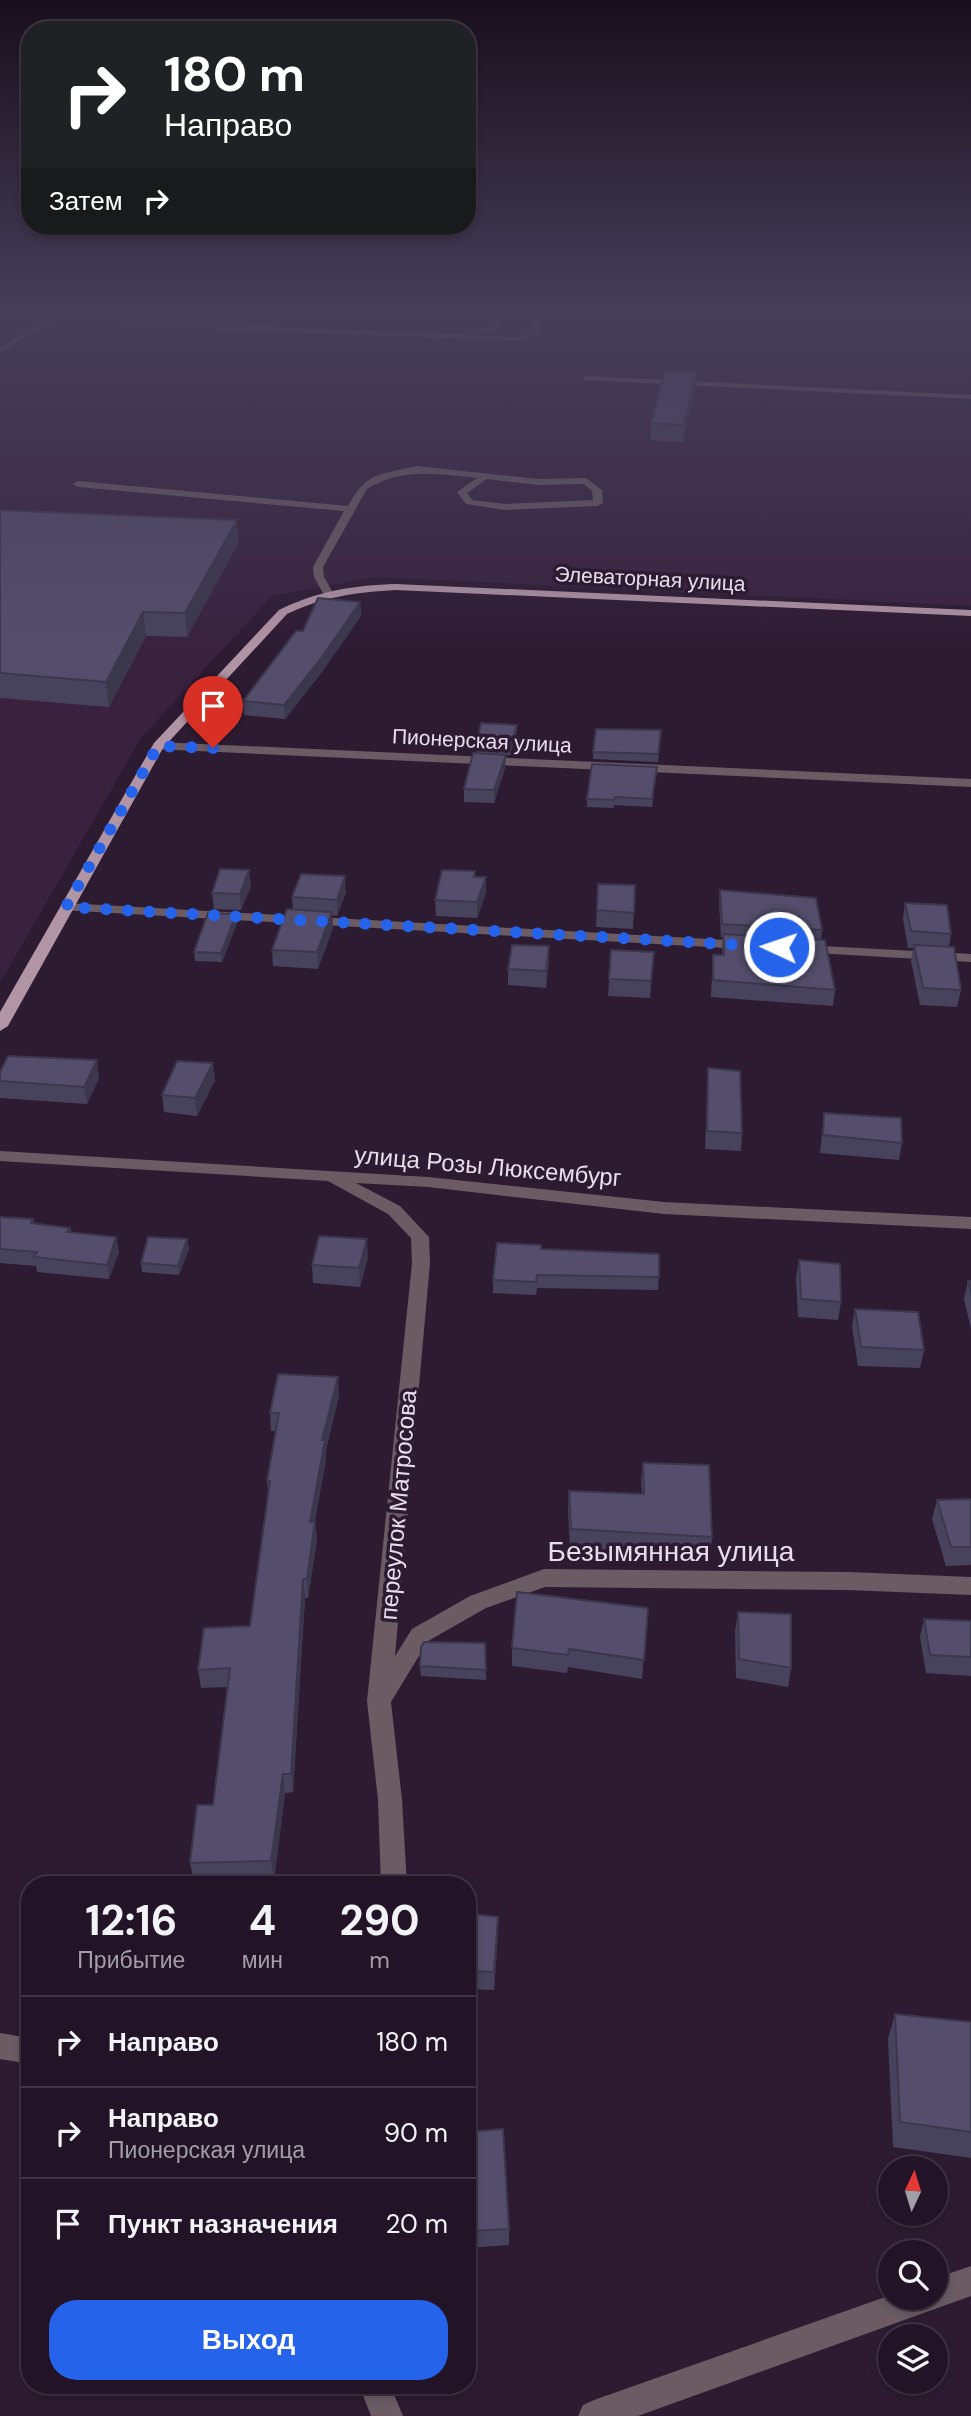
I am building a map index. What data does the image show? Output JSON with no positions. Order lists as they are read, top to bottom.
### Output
{
  "streets": {
    "main road": ["Элеваторная улица"],
    "street": [
      "Пионерская улица",
      "улица Розы Люксембург",
      "переулок Матросова",
      "Безымянная улица"
    ]
  },
  "crossings": [
    ["Элеваторная улица", "Пионерская улица"],
    ["улица Розы Люксембург", "переулок Матросова"],
    ["переулок Матросова", "Безымянная улица"]
  ],
  "north": "top",
  "page": {
    "turn": ["180 m", "Направо"],
    "then": "Затем",
    "eta": [
      "12:16",
      "Прибытие",
      "4",
      "мин",
      "290",
      "m"
    ],
    "list": [
      {
        "name": "Направо",
        "value": "180 m"
      },
      {
        "name": "Направо",
        "note": "Пионерская улица",
        "value": "90 m"
      },
      {
        "name": "Пункт назначения",
        "value": "20 m"
      }
    ],
    "buttons": "Выход"
  }
}
